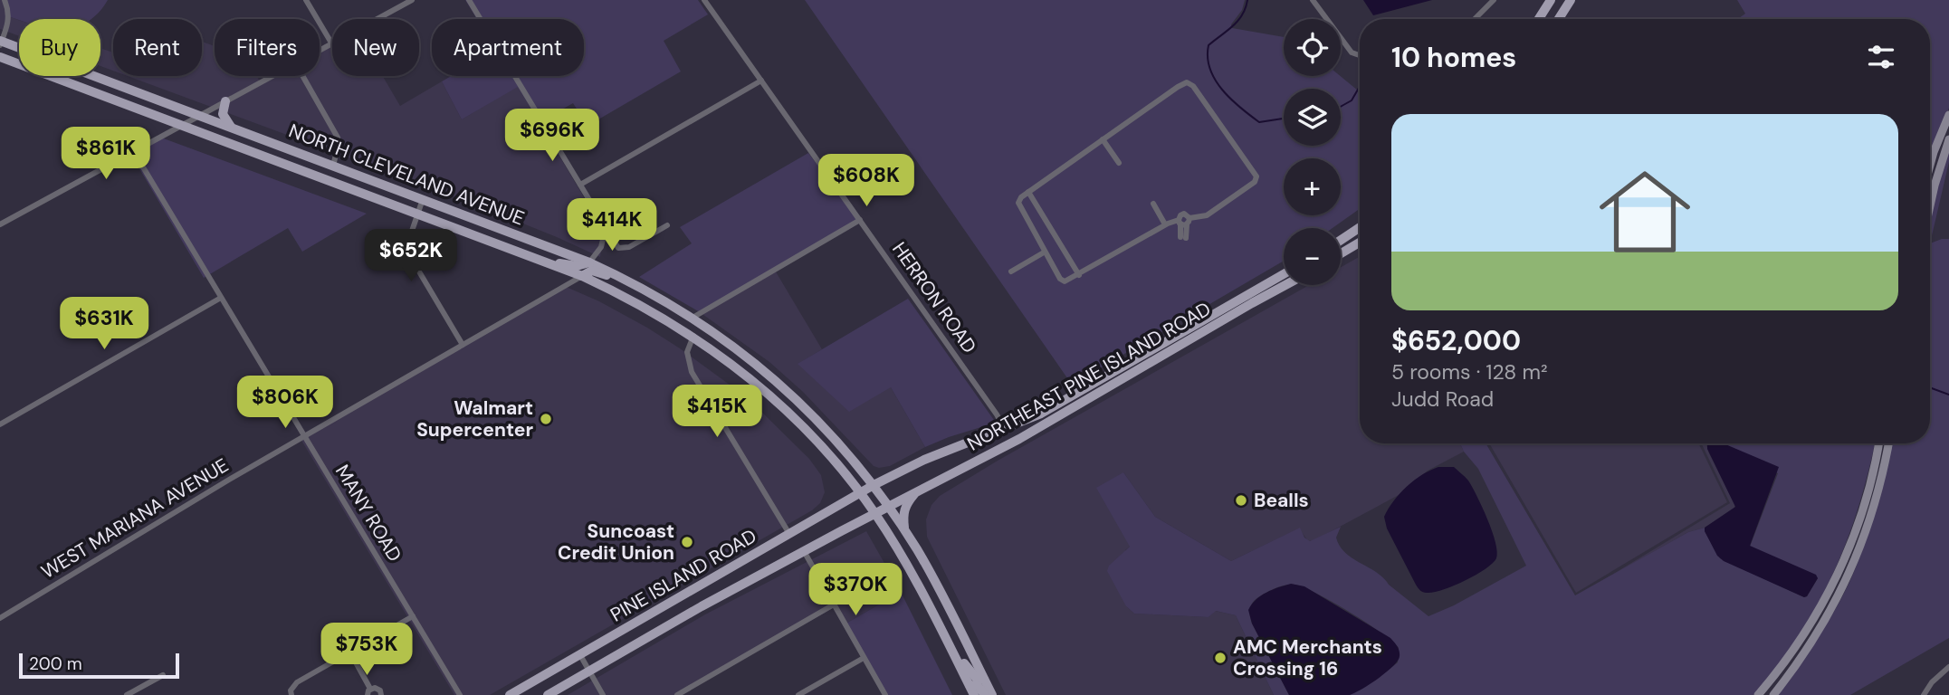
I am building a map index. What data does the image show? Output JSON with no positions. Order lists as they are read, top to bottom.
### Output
{
  "streets": {
    "main road": ["NORTH CLEVELAND AVENUE", "NORTHEAST PINE ISLAND ROAD", "PINE ISLAND ROAD"],
    "street": ["HERRON ROAD", "MANY ROAD", "WEST MARIANA AVENUE"]
  },
  "crossings": [
    ["NORTH CLEVELAND AVENUE", "NORTHEAST PINE ISLAND ROAD"],
    ["NORTH CLEVELAND AVENUE", "WEST MARIANA AVENUE"],
    ["NORTH CLEVELAND AVENUE", "PINE ISLAND ROAD"],
    ["HERRON ROAD", "NORTHEAST PINE ISLAND ROAD"],
    ["NORTHEAST PINE ISLAND ROAD", "PINE ISLAND ROAD"],
    ["MANY ROAD", "WEST MARIANA AVENUE"]
  ],
  "places": [
    "Walmart Supercenter",
    "Bealls",
    "Suncoast Credit Union",
    "AMC Merchants Crossing 16"
  ],
  "scale_bar": "200 m",
  "page": {
    "map_buttons": ["+", "−"],
    "chip": [
      "Buy",
      "Rent",
      "Filters",
      "New",
      "Apartment"
    ],
    "heading": "10 homes",
    "list": [
      {
        "name": "$652,000",
        "note": "5 rooms · 128 m² · Judd Road"
      }
    ],
    "price": [
      "$696K",
      "$861K",
      "$608K",
      "$414K",
      "$652K",
      "$631K",
      "$806K",
      "$415K",
      "$370K",
      "$753K"
    ],
    "scale": "200 m"
  }
}
